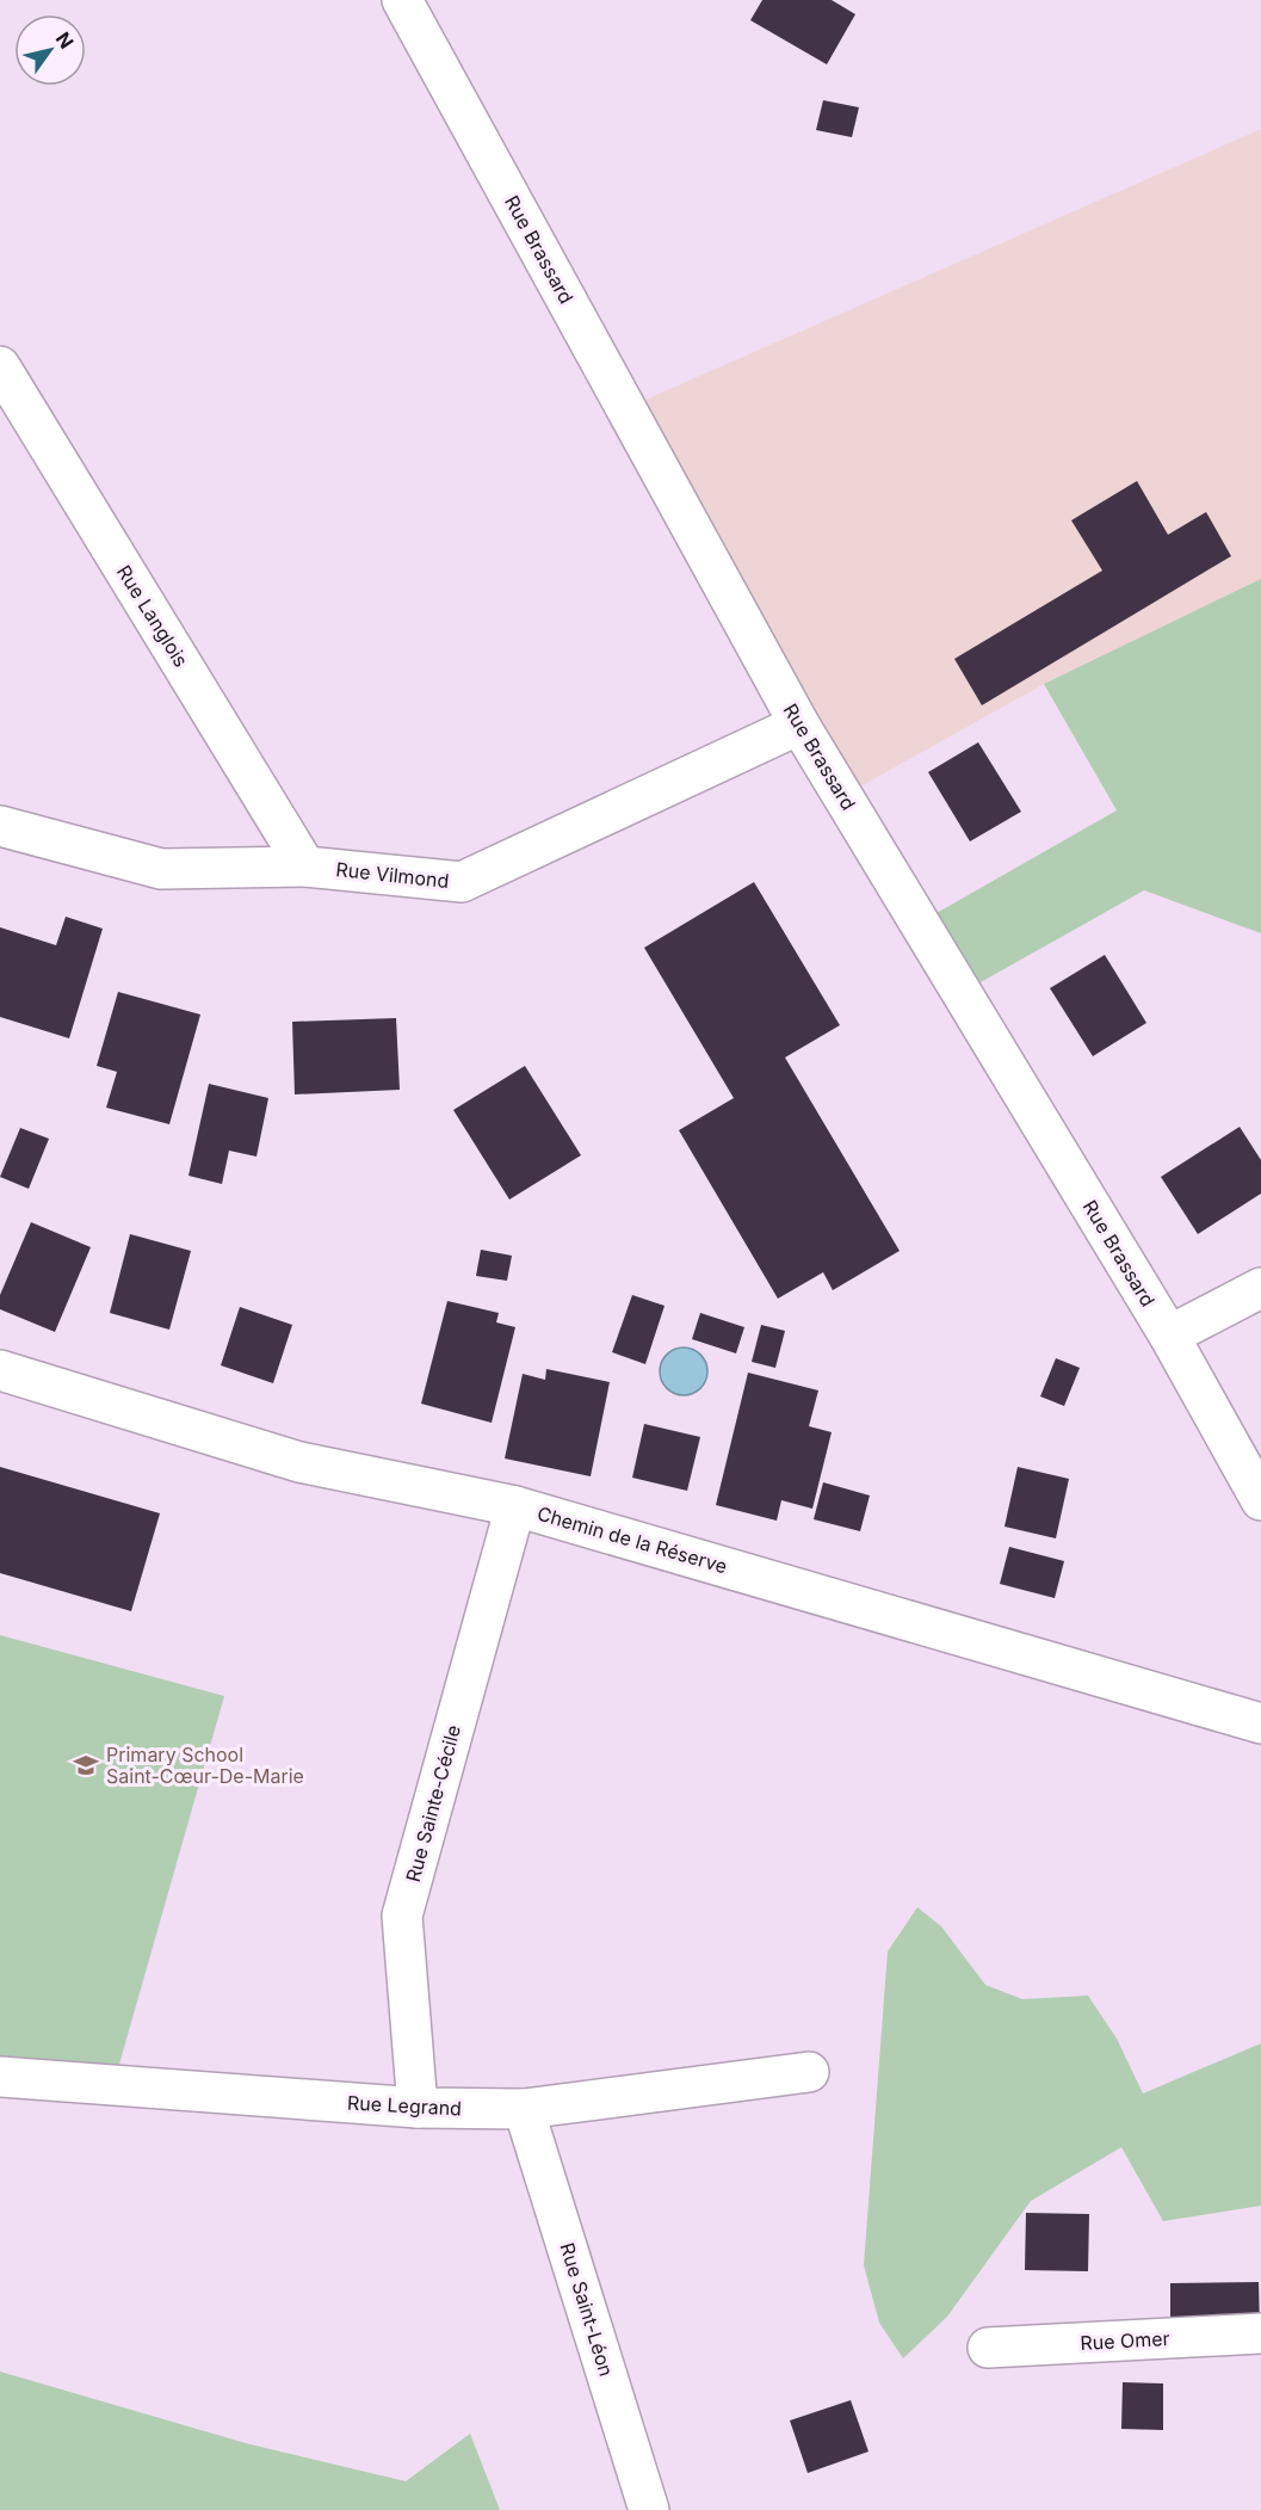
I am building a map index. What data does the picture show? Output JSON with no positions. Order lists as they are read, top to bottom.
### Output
{
  "streets": {
    "street": [
      "Rue Brassard",
      "Rue Langlois",
      "Rue Vilmond",
      "Chemin de la Réserve",
      "Rue Sainte-Cécile",
      "Rue Legrand",
      "Rue Saint-Léon",
      "Rue Omer"
    ]
  },
  "crossings": [
    ["Rue Brassard", "Rue Vilmond"],
    ["Rue Langlois", "Rue Vilmond"],
    ["Chemin de la Réserve", "Rue Sainte-Cécile"],
    ["Rue Sainte-Cécile", "Rue Legrand"],
    ["Rue Legrand", "Rue Saint-Léon"]
  ],
  "places": {
    "school or university": ["Primary School Saint-Cœur-De-Marie"]
  },
  "north": "top right"
}
